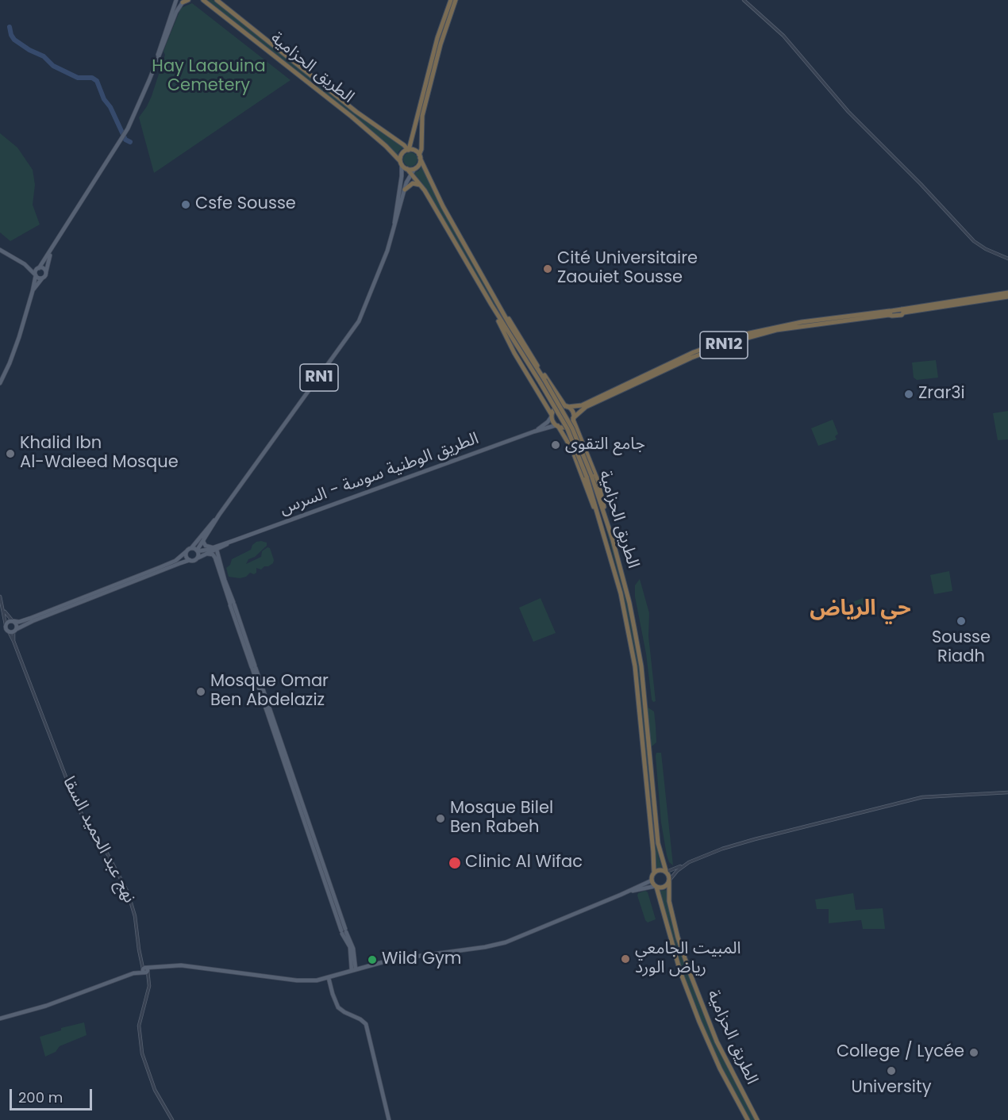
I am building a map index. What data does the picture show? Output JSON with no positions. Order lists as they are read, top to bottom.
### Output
{
  "streets": {
    "highway": ["الطريق الحزامية", "RN12", "RN1"],
    "main road": ["الطريق الوطنية سوسة - السرس"],
    "street": ["نهج عبد الحميد السقا"]
  },
  "crossings": [
    ["الطريق الحزامية", "RN1"],
    ["RN12", "الطريق الوطنية سوسة - السرس"],
    ["RN1", "الطريق الوطنية سوسة - السرس"]
  ],
  "districts": ["حي الرياض"],
  "parks": ["Hay Laaouina Cemetery"],
  "places": [
    "Csfe Sousse",
    "Cité Universitaire Zaouiet Sousse",
    "Zrar3i",
    "جامع التقوى",
    "Khalid Ibn Al-Waleed Mosque",
    "Sousse Riadh",
    "Mosque Omar Ben Abdelaziz",
    "Mosque Bilel Ben Rabeh",
    "Clinic Al Wifac",
    "المبيت الجامعي رياض الورد",
    "Wild Gym",
    "College / Lycée",
    "University"
  ],
  "scale_bar": "200 m"
}
